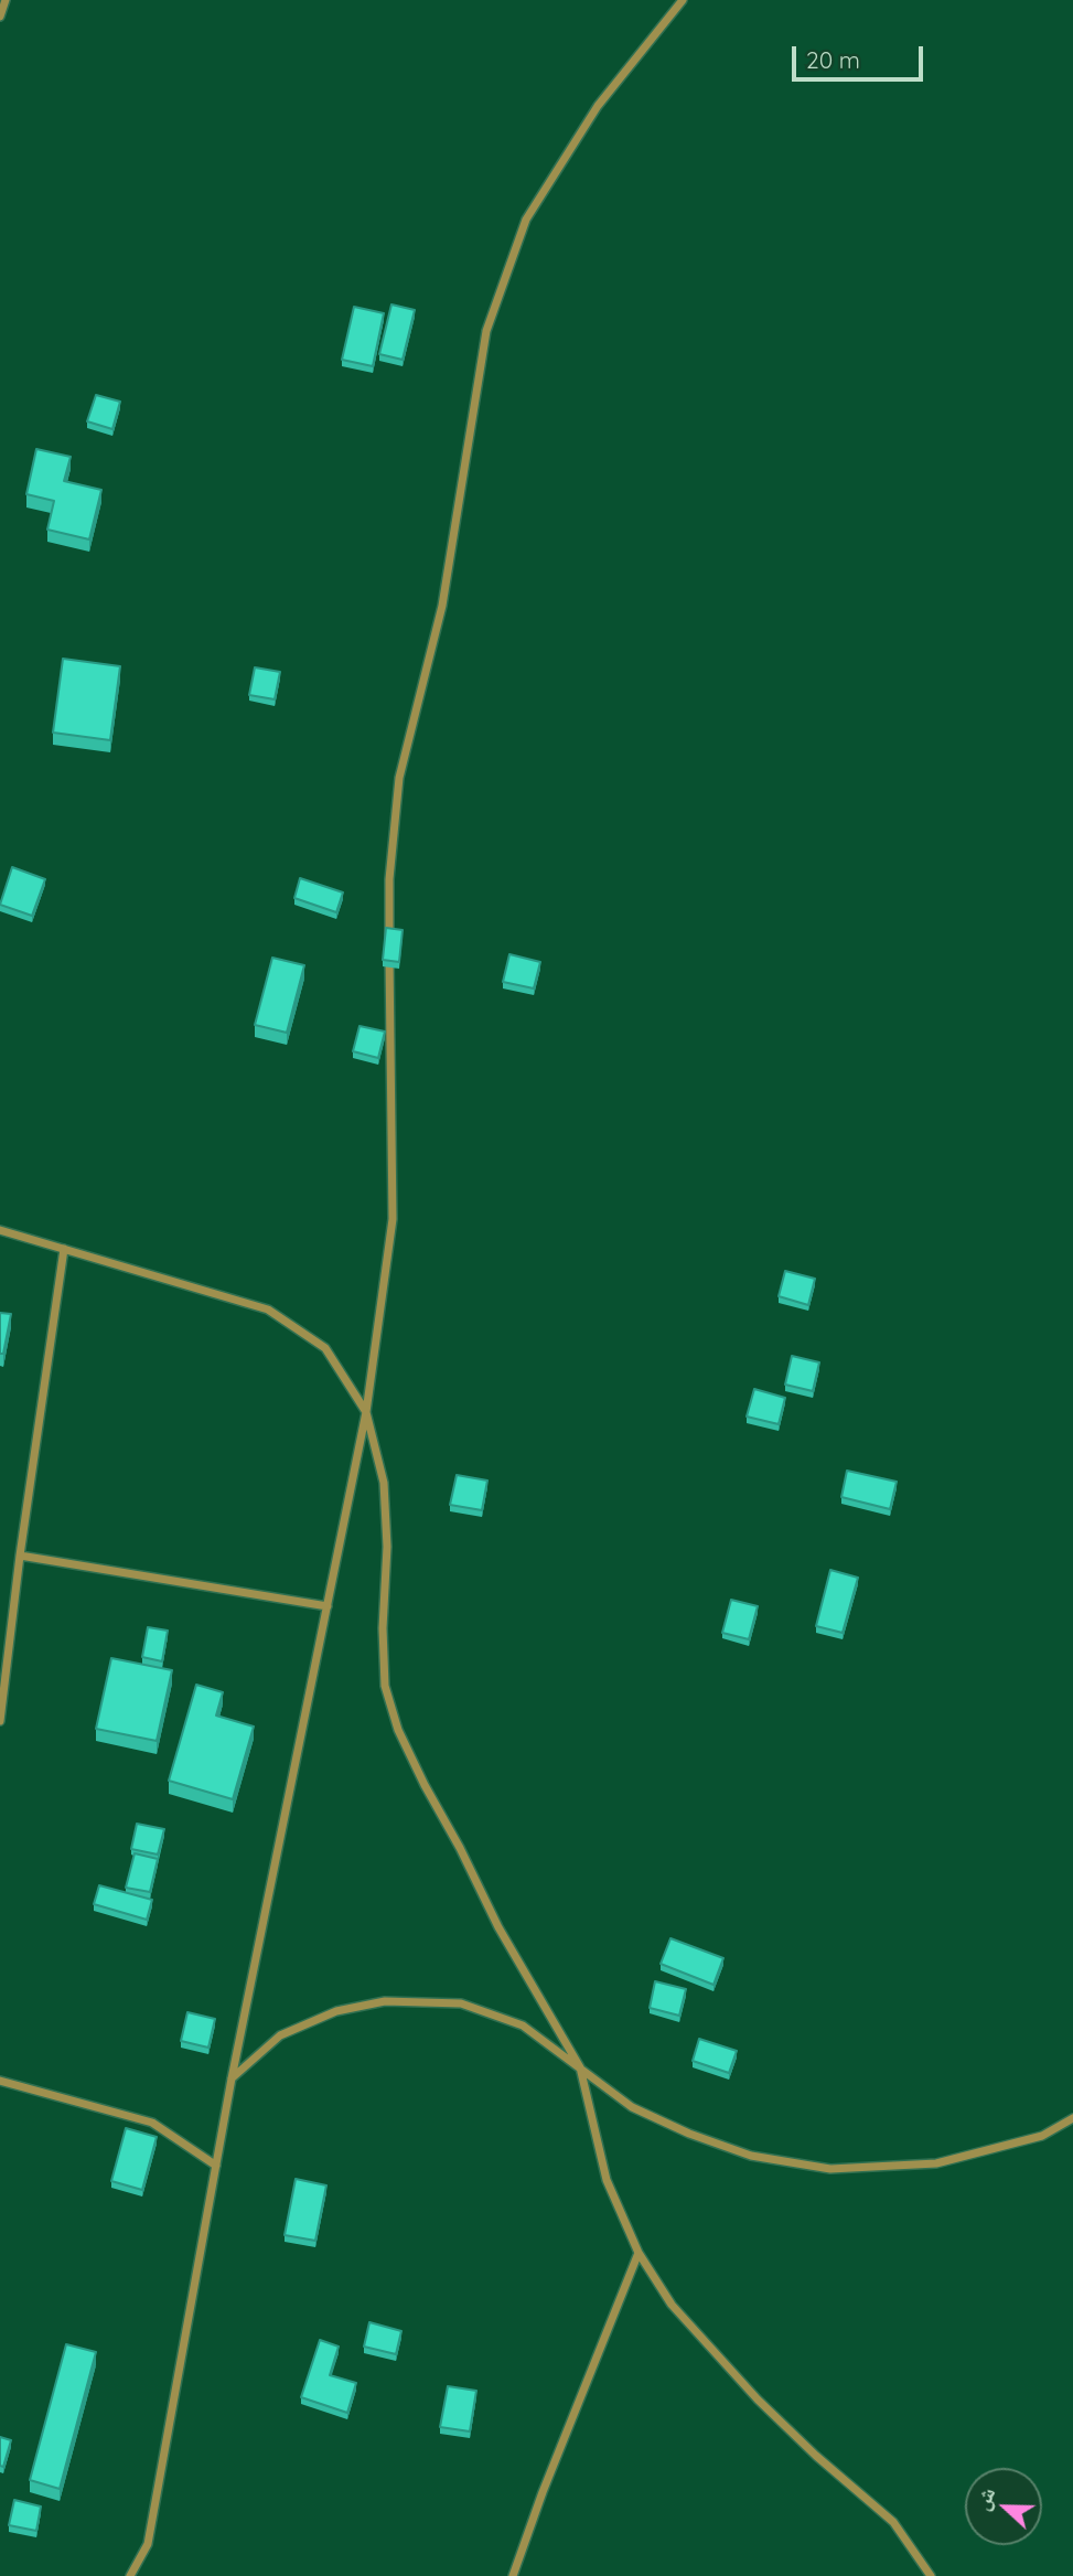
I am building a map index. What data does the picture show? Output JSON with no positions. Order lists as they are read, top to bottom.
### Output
{
  "scale_bar": "20 m",
  "north": "left"
}
